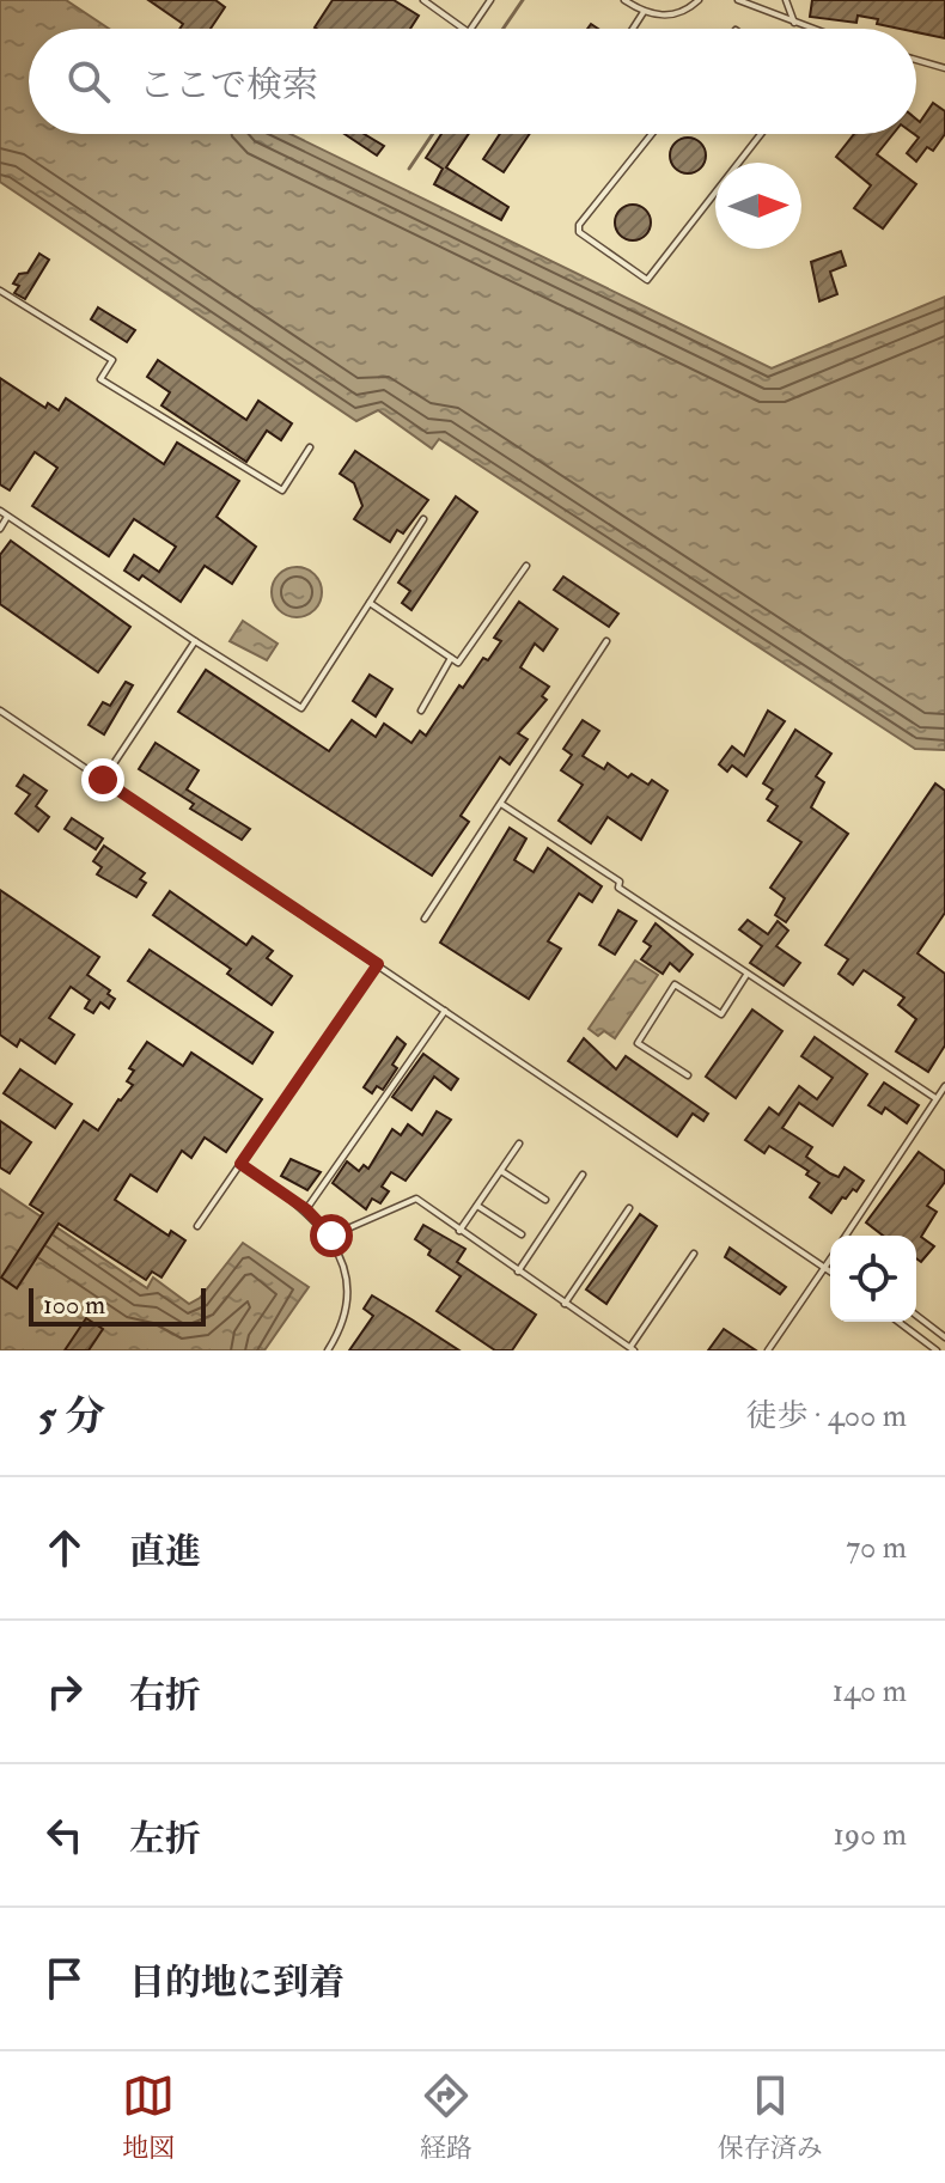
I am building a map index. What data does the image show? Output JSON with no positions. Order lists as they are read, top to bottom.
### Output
{
  "scale_bar": "100 m",
  "north": "right",
  "page": {
    "search": "ここで検索",
    "scale": "100 m",
    "heading": ["5 分", "徒歩 · 400 m"],
    "list": [
      ["直進", "70 m"],
      ["右折", "140 m"],
      ["左折", "190 m"],
      "目的地に到着"
    ],
    "nav": ["地図", "経路", "保存済み"]
  }
}
